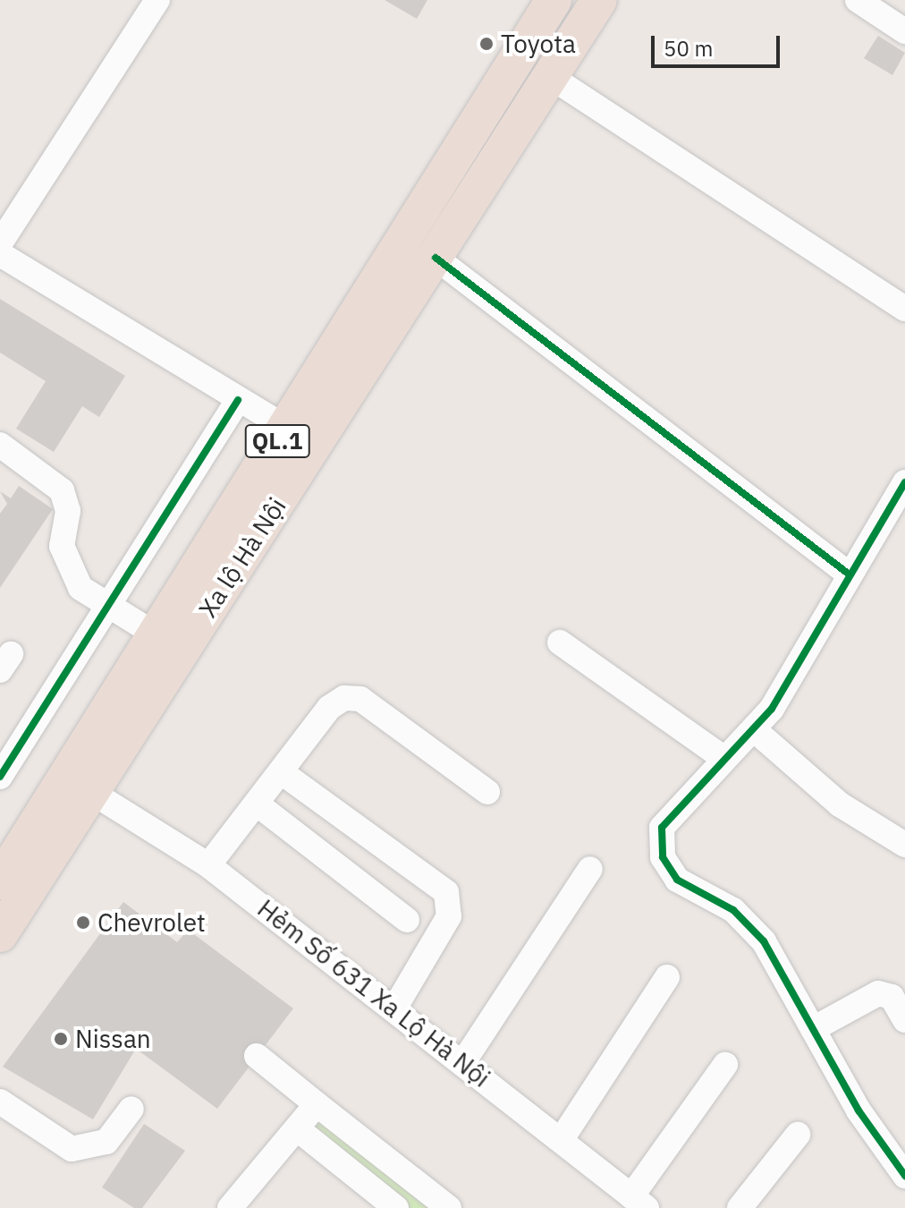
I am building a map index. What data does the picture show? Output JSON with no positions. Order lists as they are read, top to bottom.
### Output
{
  "streets": {
    "highway": ["QL.1", "Xa lộ Hà Nội"],
    "street": ["Hẻm Số 631 Xa Lộ Hà Nội"]
  },
  "crossings": [
    ["Xa lộ Hà Nội", "Hẻm Số 631 Xa Lộ Hà Nội"]
  ],
  "places": ["Toyota", "Chevrolet", "Nissan"],
  "scale_bar": "50 m"
}
